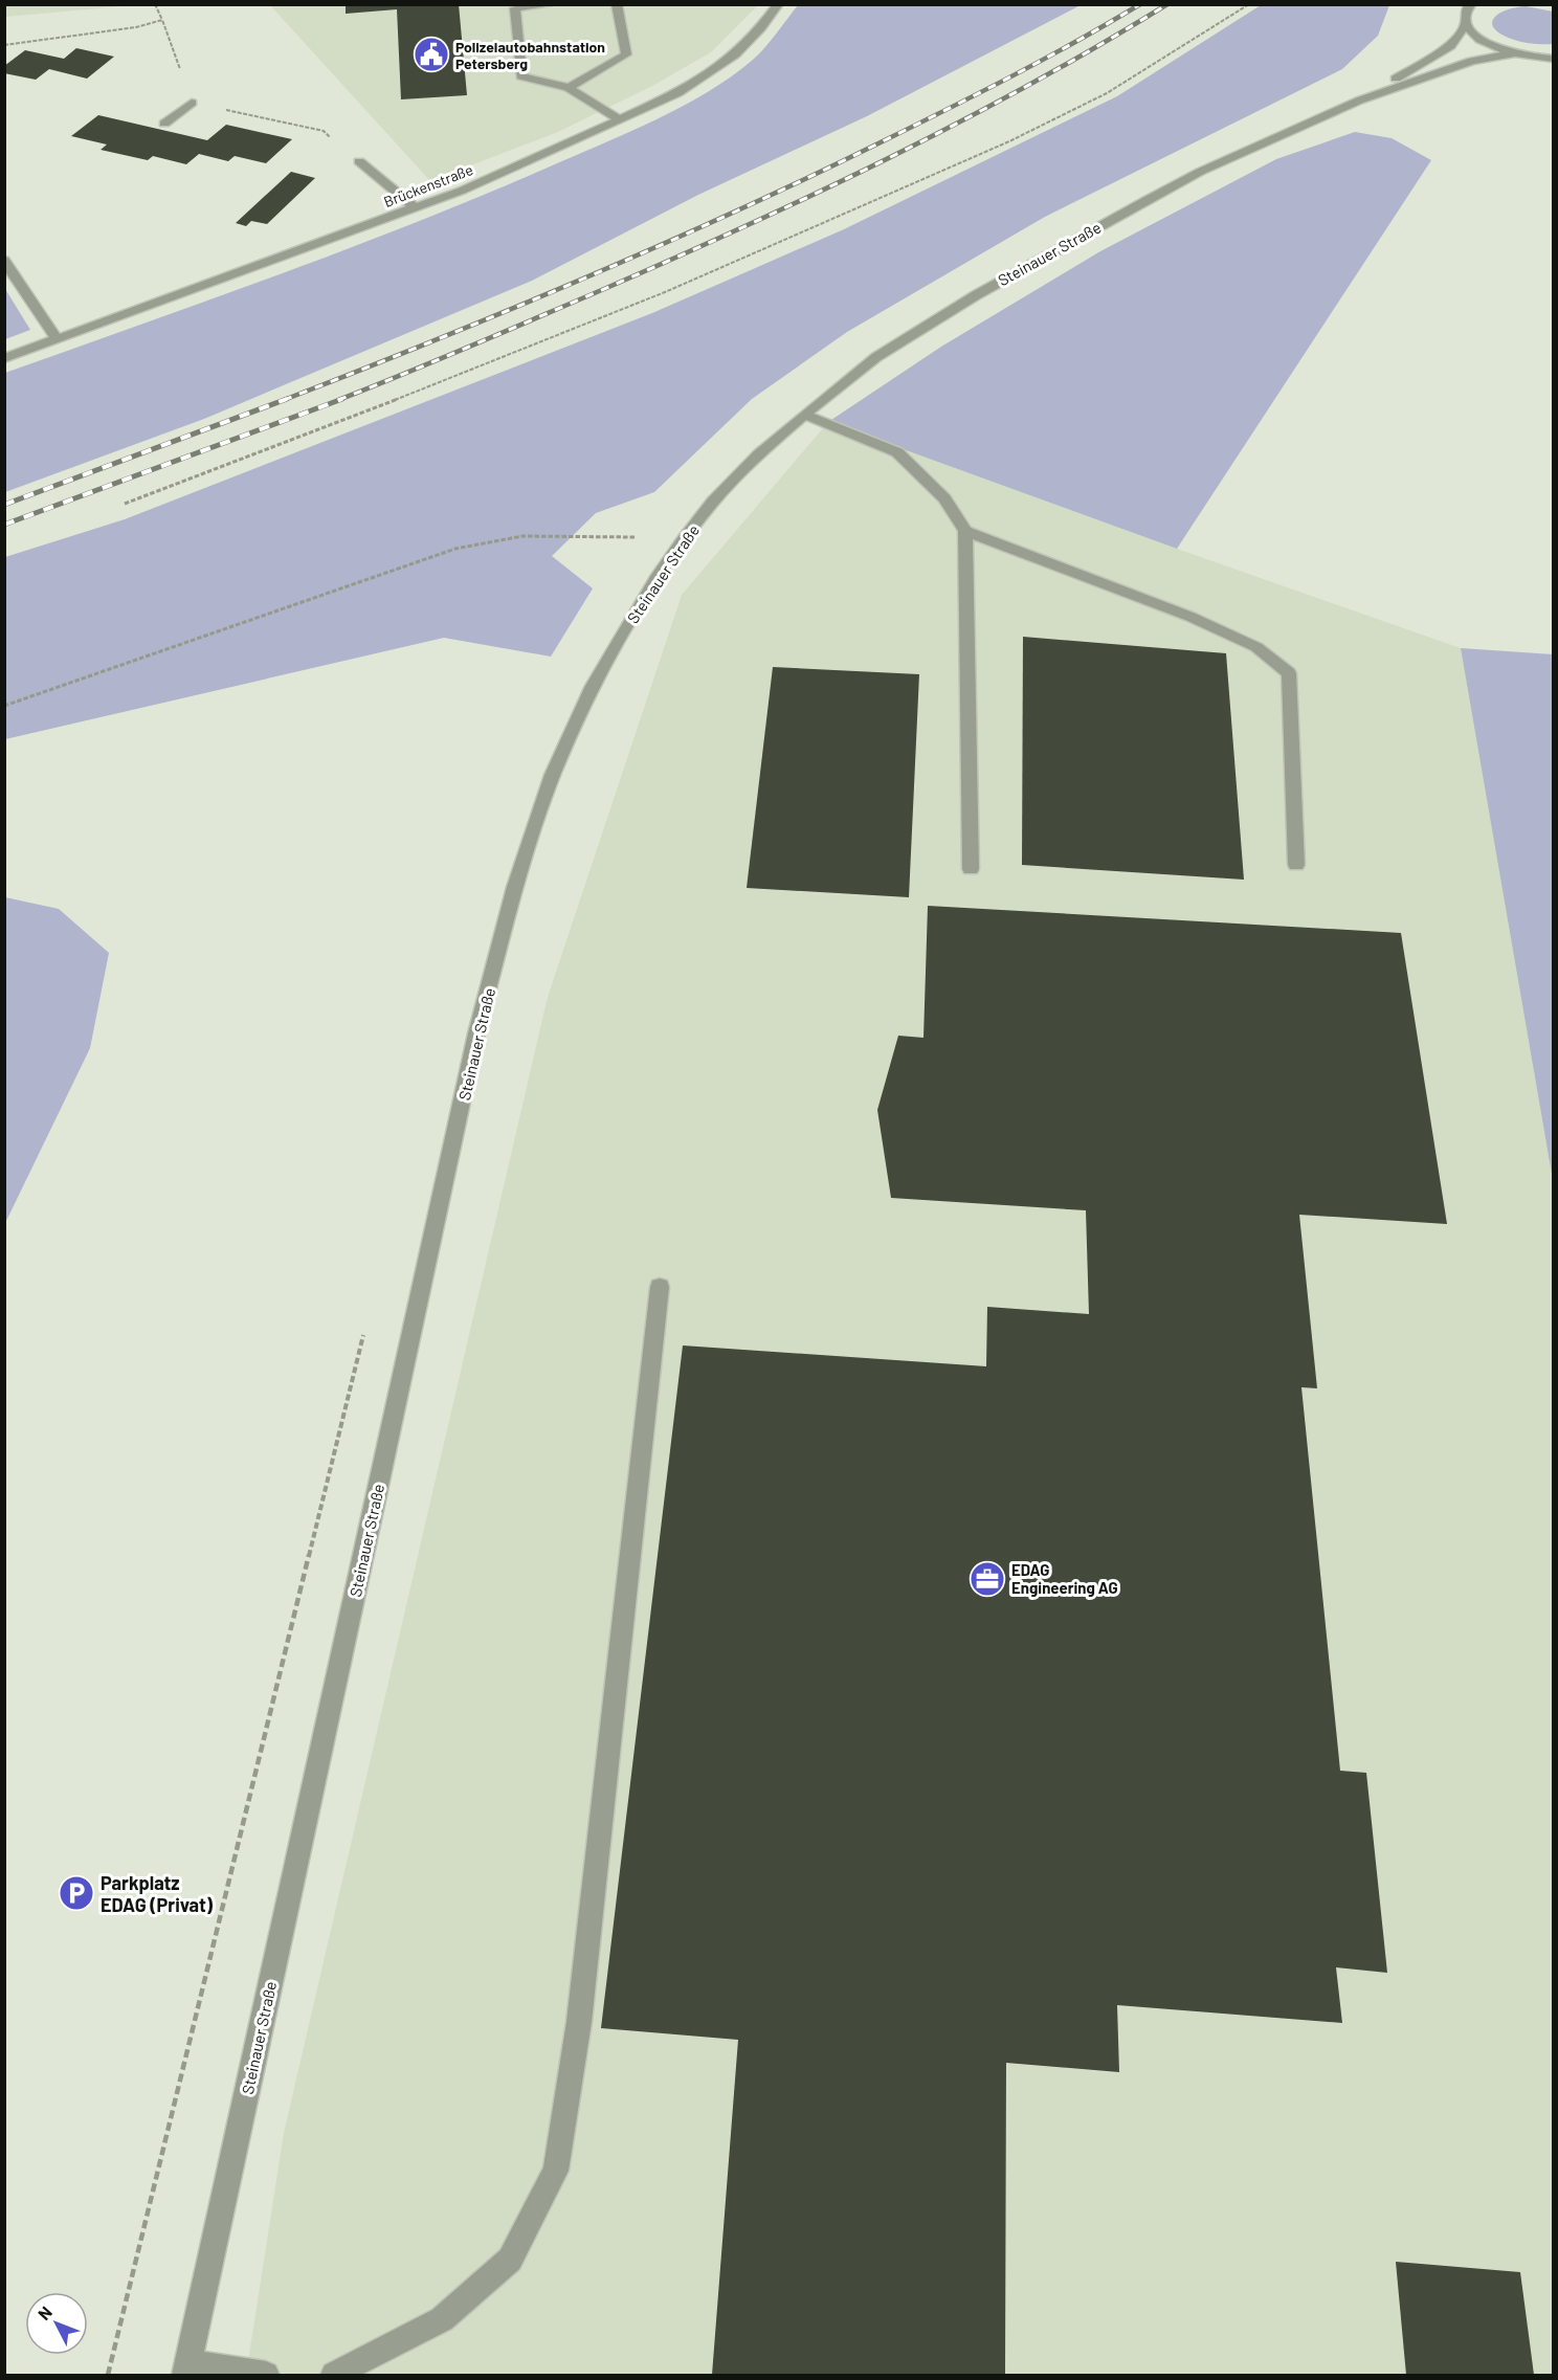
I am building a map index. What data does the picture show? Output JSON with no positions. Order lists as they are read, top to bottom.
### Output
{
  "streets": {
    "street": ["Brückenstraße", "Steinauer Straße"]
  },
  "places": {
    "public building": ["Polizeiautobahnstation Petersberg"],
    "office": ["EDAG Engineering AG"],
    "parking": ["Parkplatz EDAG (Privat)"]
  },
  "north": "top left"
}
